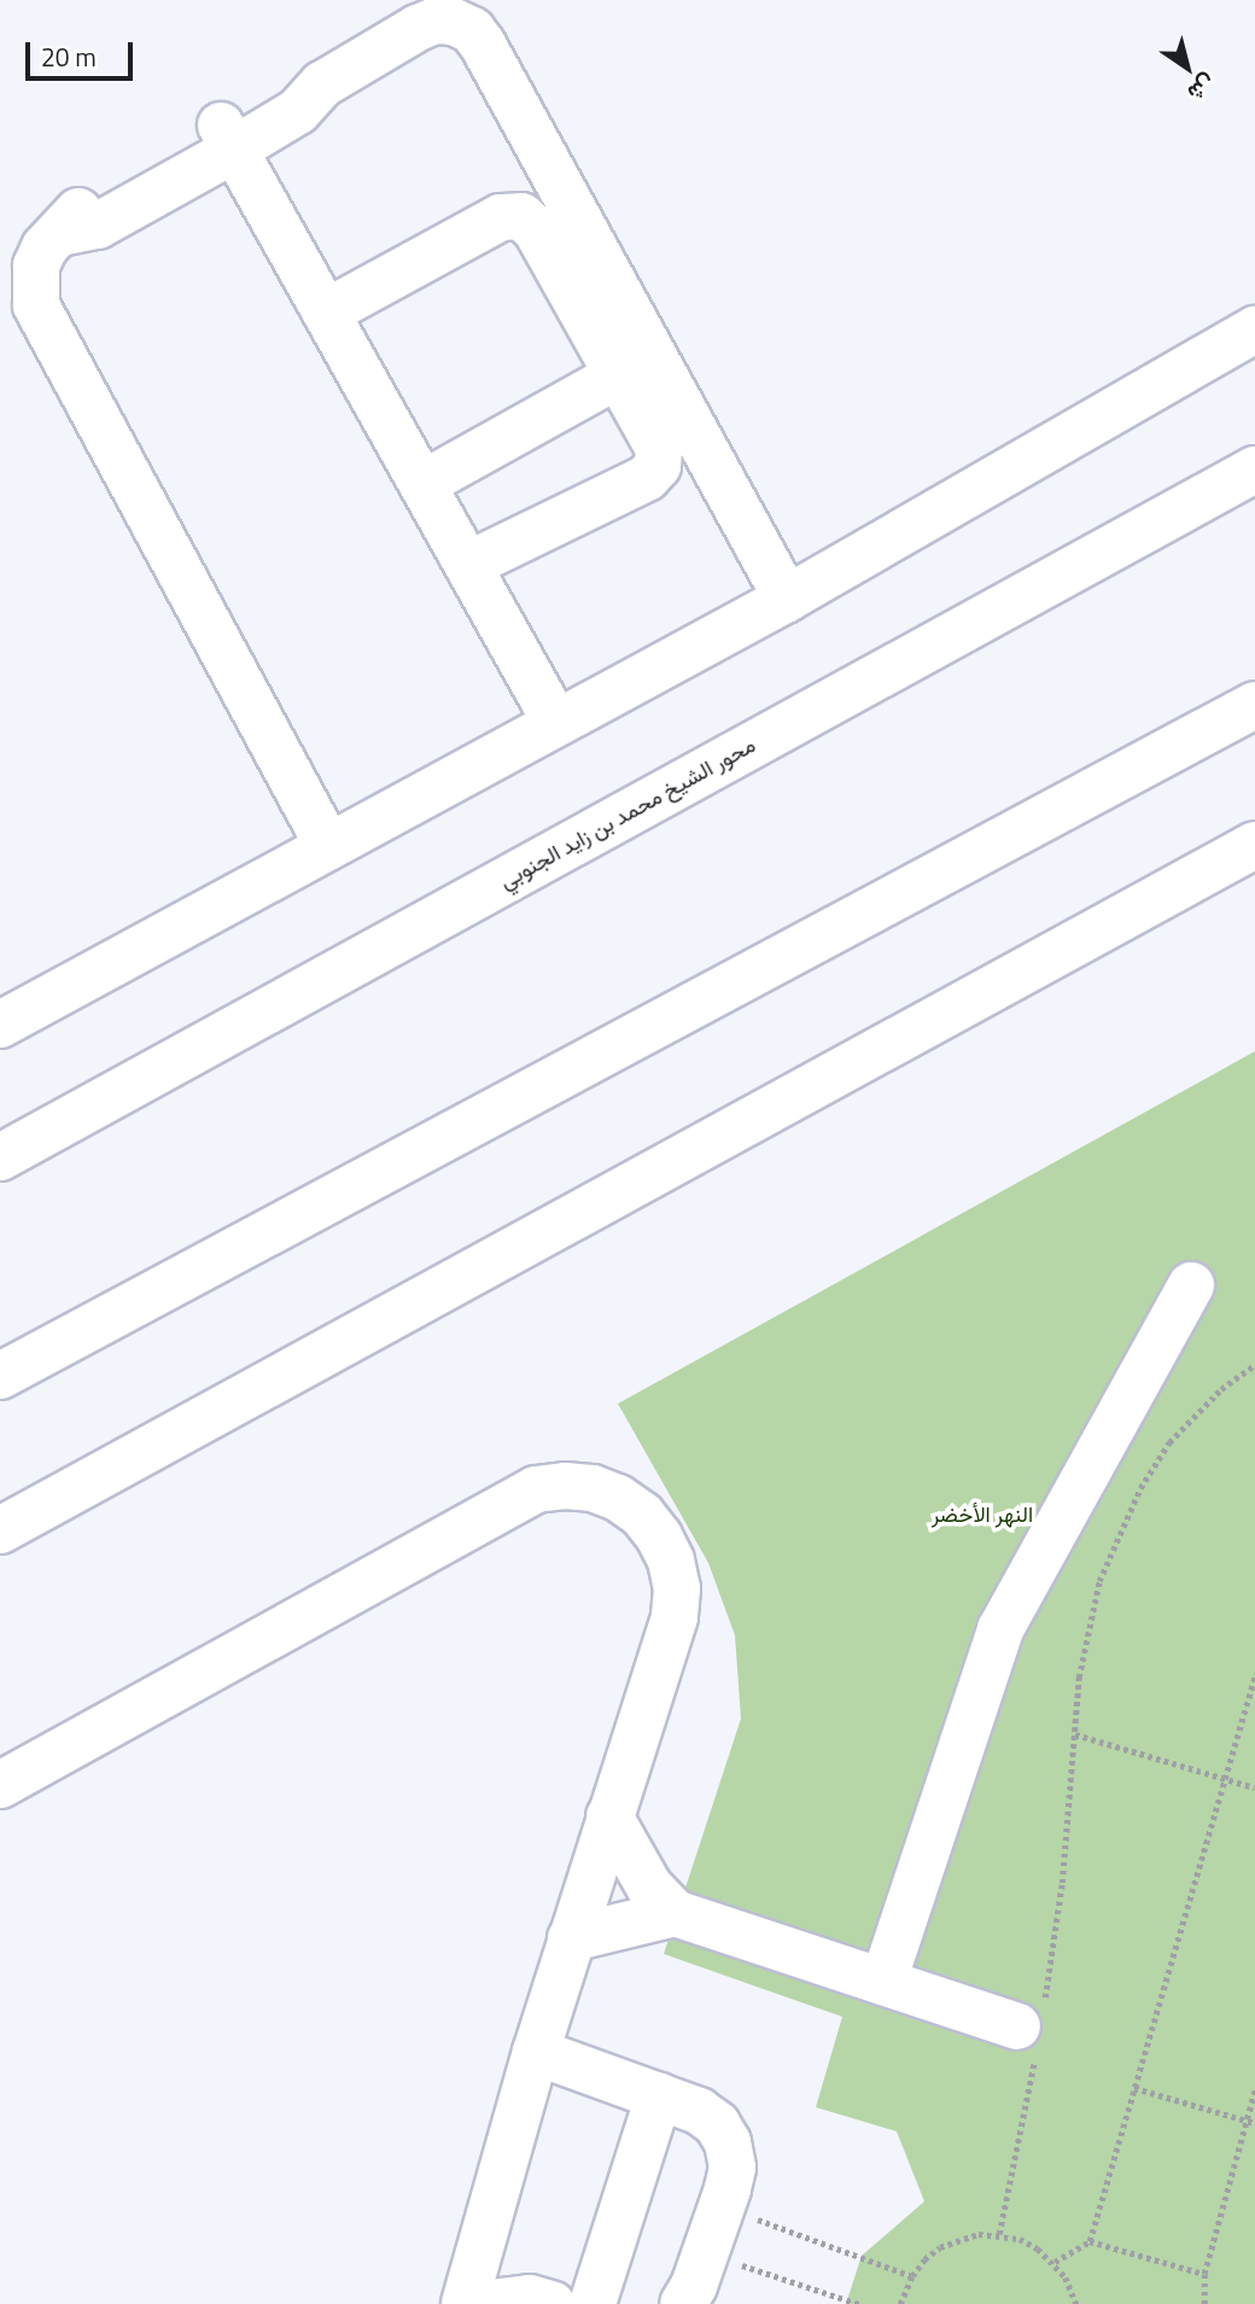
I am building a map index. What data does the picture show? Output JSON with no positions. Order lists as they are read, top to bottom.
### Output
{
  "streets": {
    "main road": ["محور الشيخ محمد بن زايد الجنوبي"]
  },
  "parks": ["النهر الأخضر"],
  "scale_bar": "20 m",
  "north": "bottom right"
}
